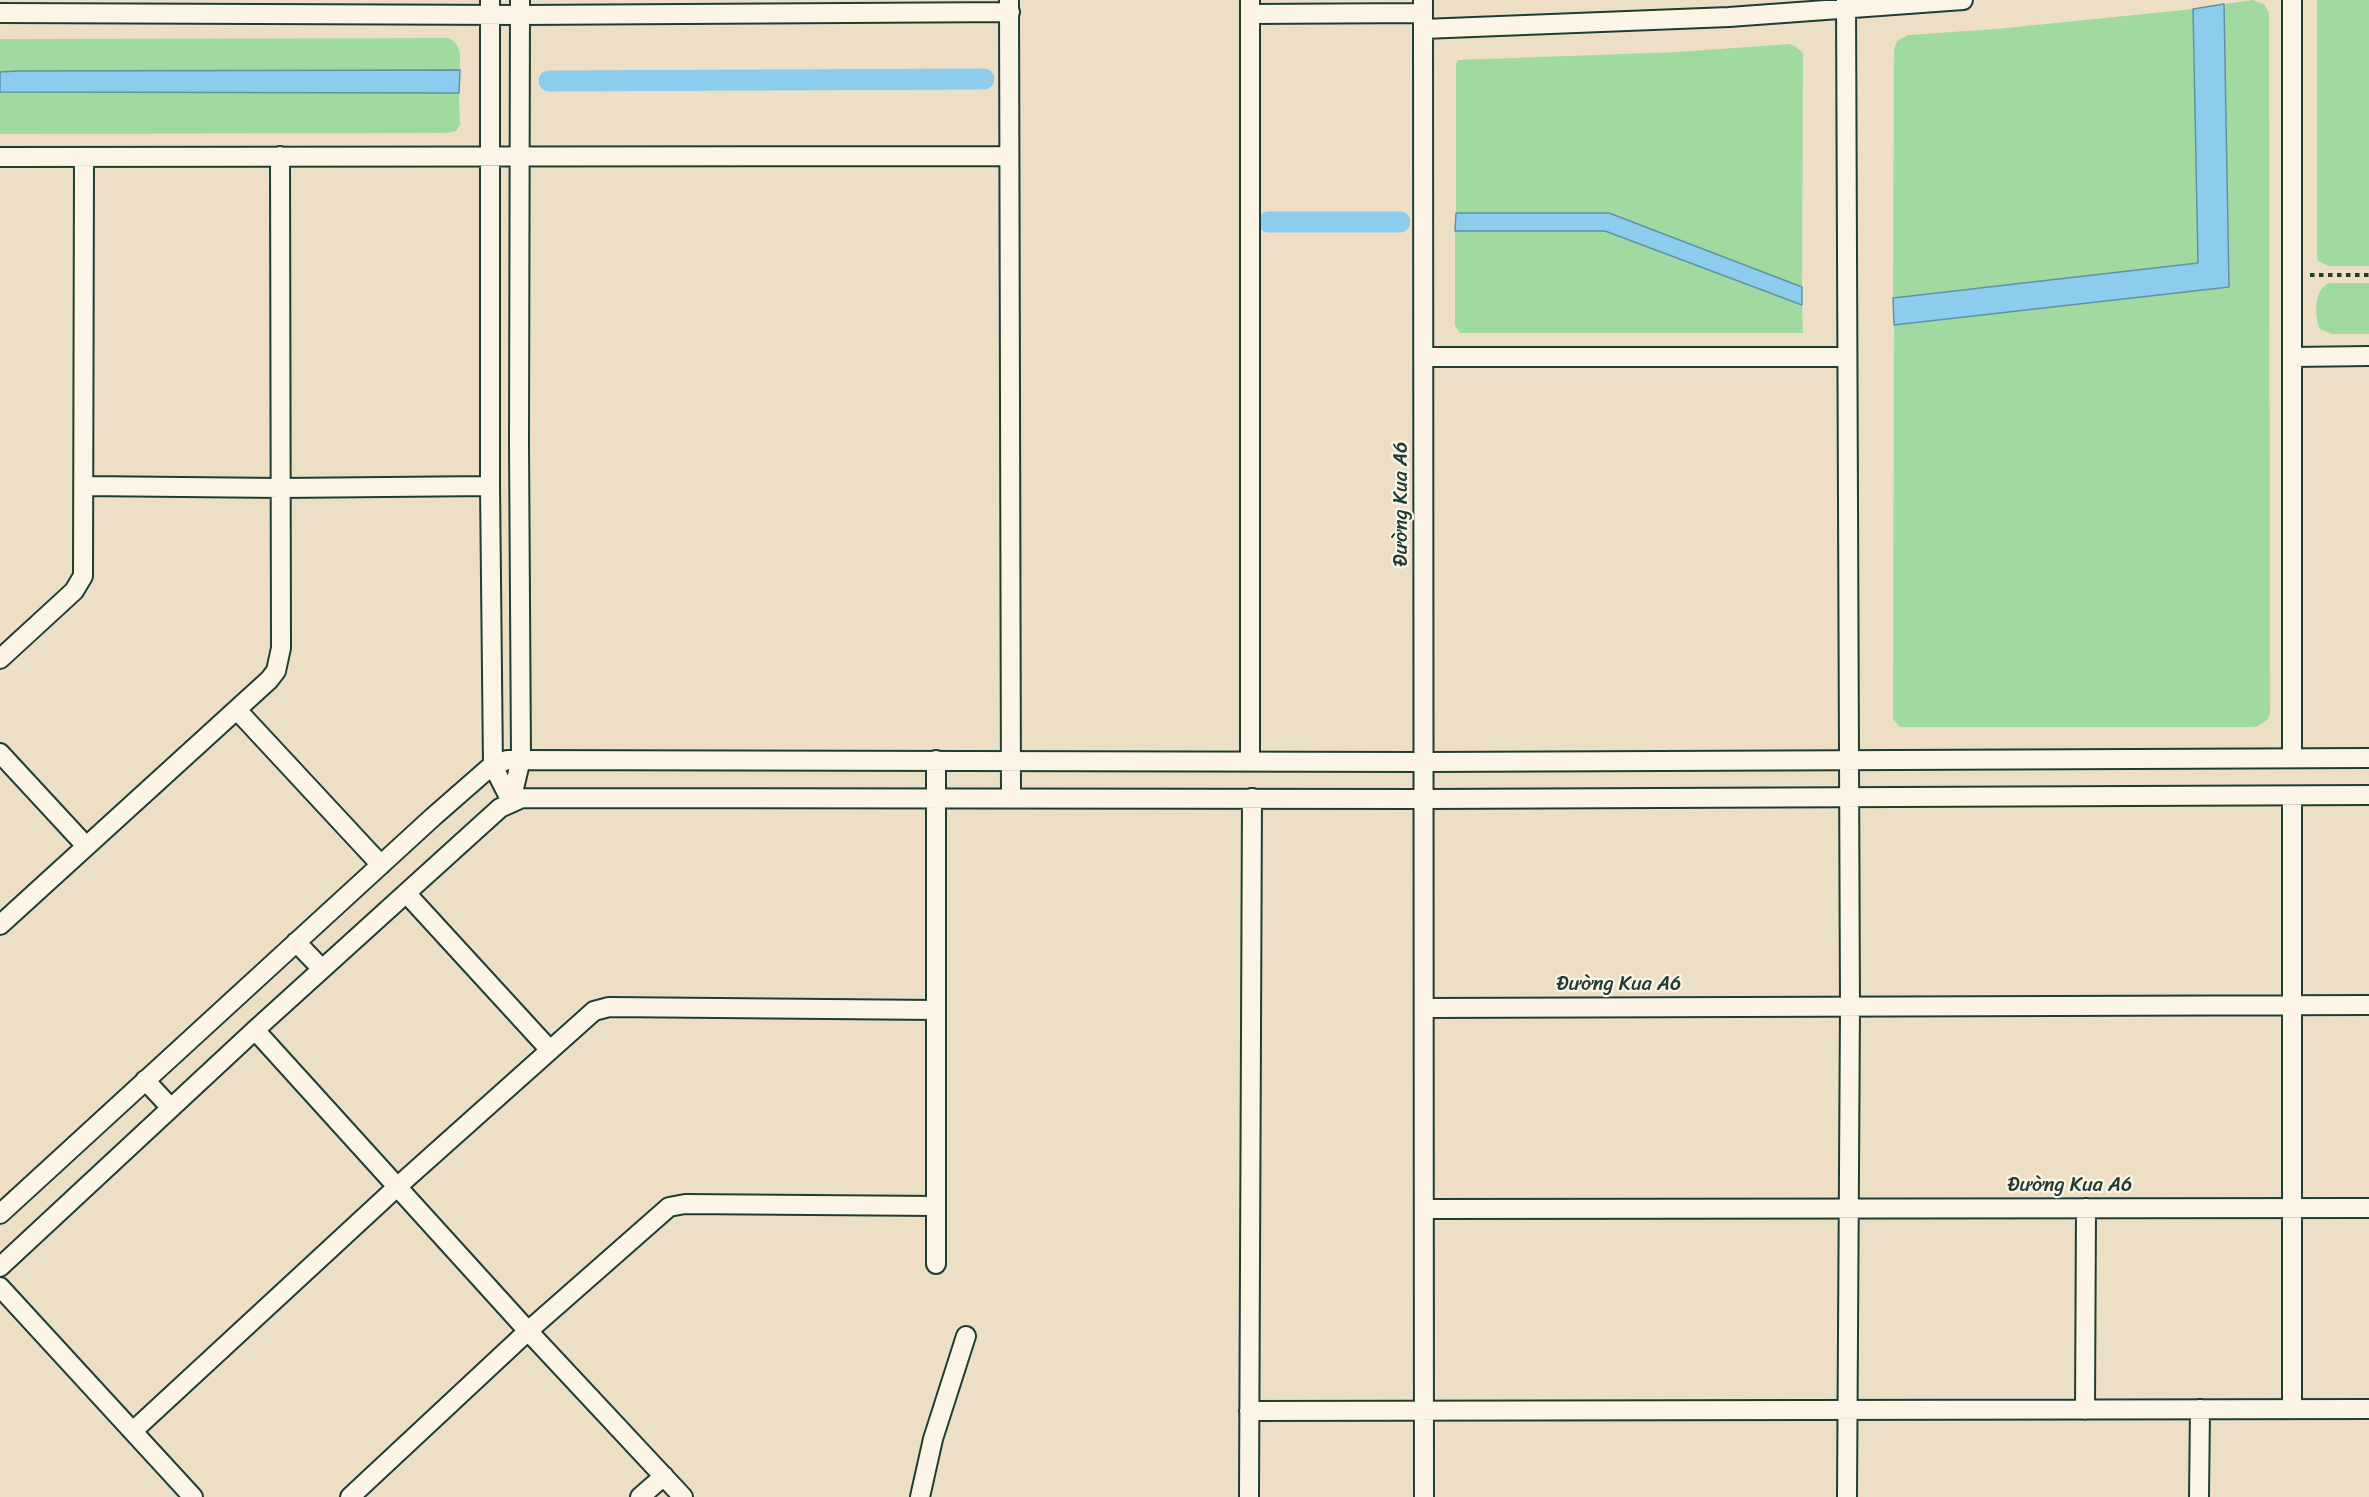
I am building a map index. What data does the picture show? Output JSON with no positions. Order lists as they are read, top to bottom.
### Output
{
  "streets": {
    "street": ["Đường Kua A6"]
  }
}
